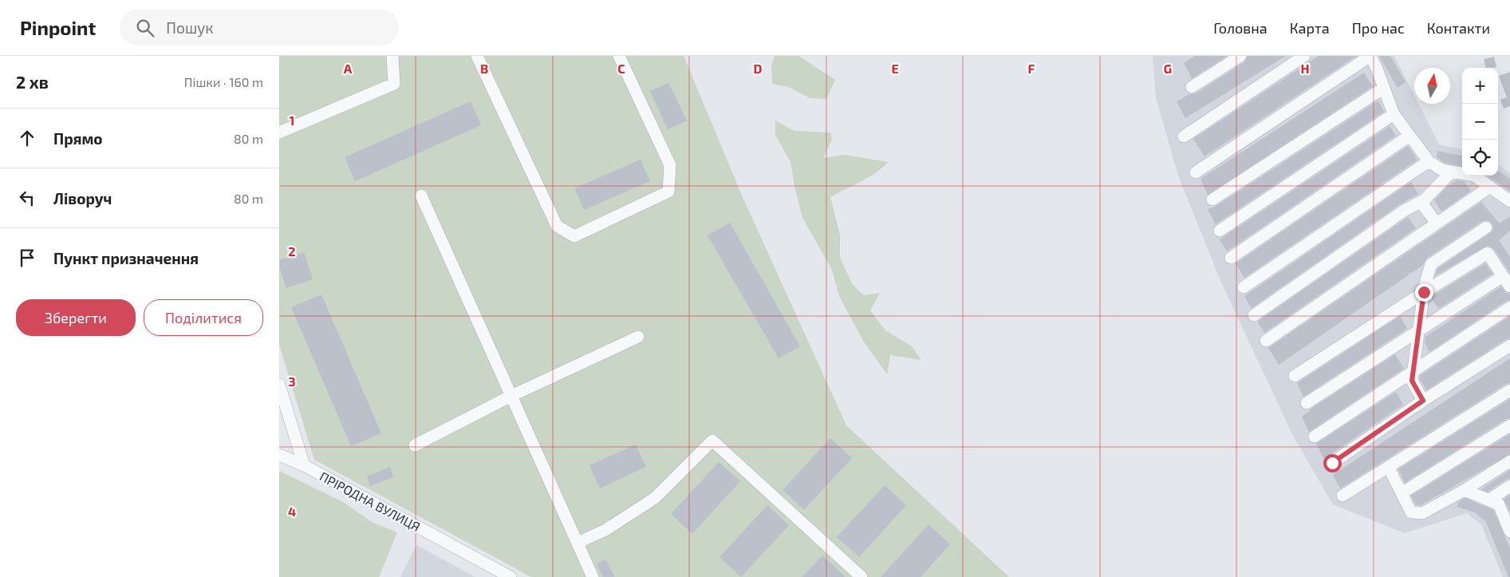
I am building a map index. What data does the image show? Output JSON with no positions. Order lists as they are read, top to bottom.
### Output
{
  "streets": {
    "street": ["ПРІРОДНА ВУЛИЦЯ"]
  },
  "north": "top",
  "page": {
    "header": "Pinpoint",
    "search": "Пошук",
    "nav": [
      "Головна",
      "Карта",
      "Про нас",
      "Контакти"
    ],
    "heading": ["2 хв", "Пішки · 160 m"],
    "map_buttons": ["+", "−"],
    "list": [
      ["Прямо", "80 m"],
      ["Ліворуч", "80 m"],
      "Пункт призначення"
    ],
    "buttons": ["Зберегти", "Поділитися"]
  },
  "grid": {
    "columns": [
      "A",
      "B",
      "C",
      "D",
      "E",
      "F",
      "G",
      "H"
    ],
    "rows": [
      "1",
      "2",
      "3",
      "4"
    ]
  }
}
